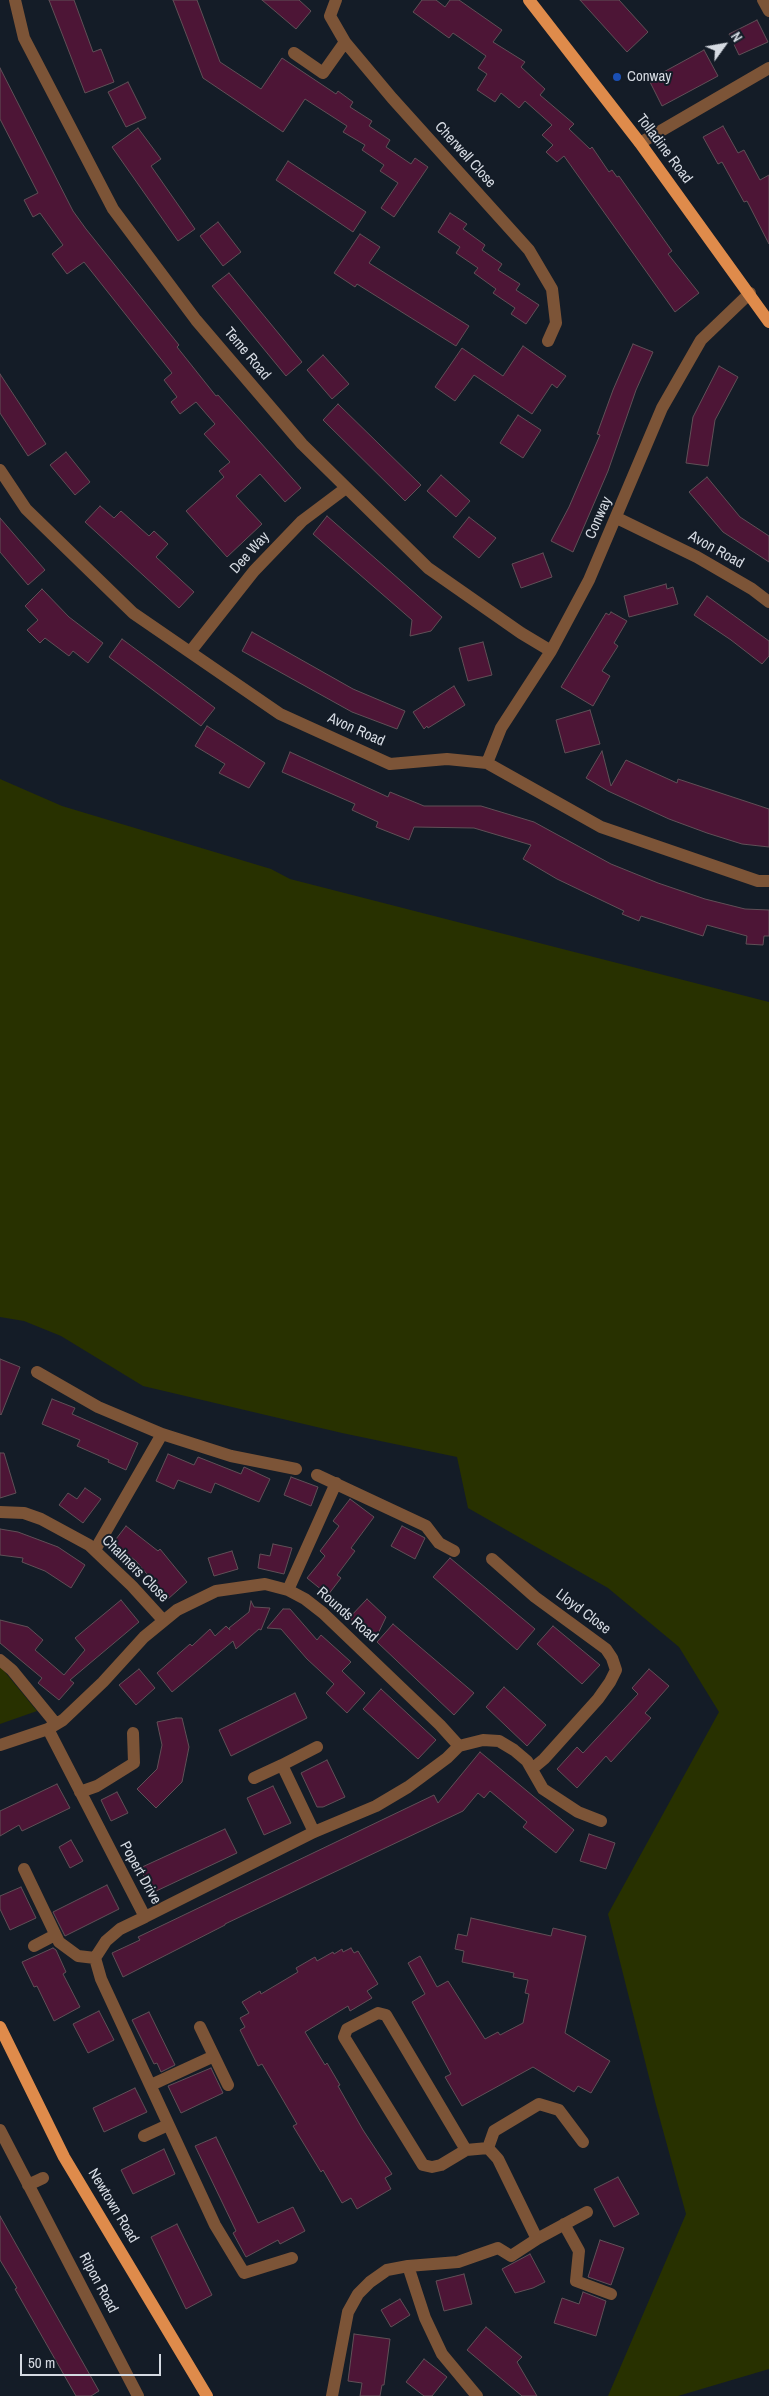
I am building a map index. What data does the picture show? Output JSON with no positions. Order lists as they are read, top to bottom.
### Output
{
  "streets": {
    "main road": ["Tolladine Road", "Newtown Road"],
    "street": [
      "Cherwell Close",
      "Teme Road",
      "Conway",
      "Avon Road",
      "Dee Way",
      "Chalmers Close",
      "Lloyd Close",
      "Rounds Road",
      "Popert Drive",
      "Ripon Road"
    ]
  },
  "crossings": [
    ["Tolladine Road", "Conway"],
    ["Teme Road", "Conway"],
    ["Teme Road", "Dee Way"],
    ["Conway", "Avon Road"],
    ["Avon Road", "Dee Way"],
    ["Chalmers Close", "Rounds Road"],
    ["Rounds Road", "Popert Drive"]
  ],
  "places": ["Conway"],
  "scale_bar": "50 m",
  "north": "top right"
}
